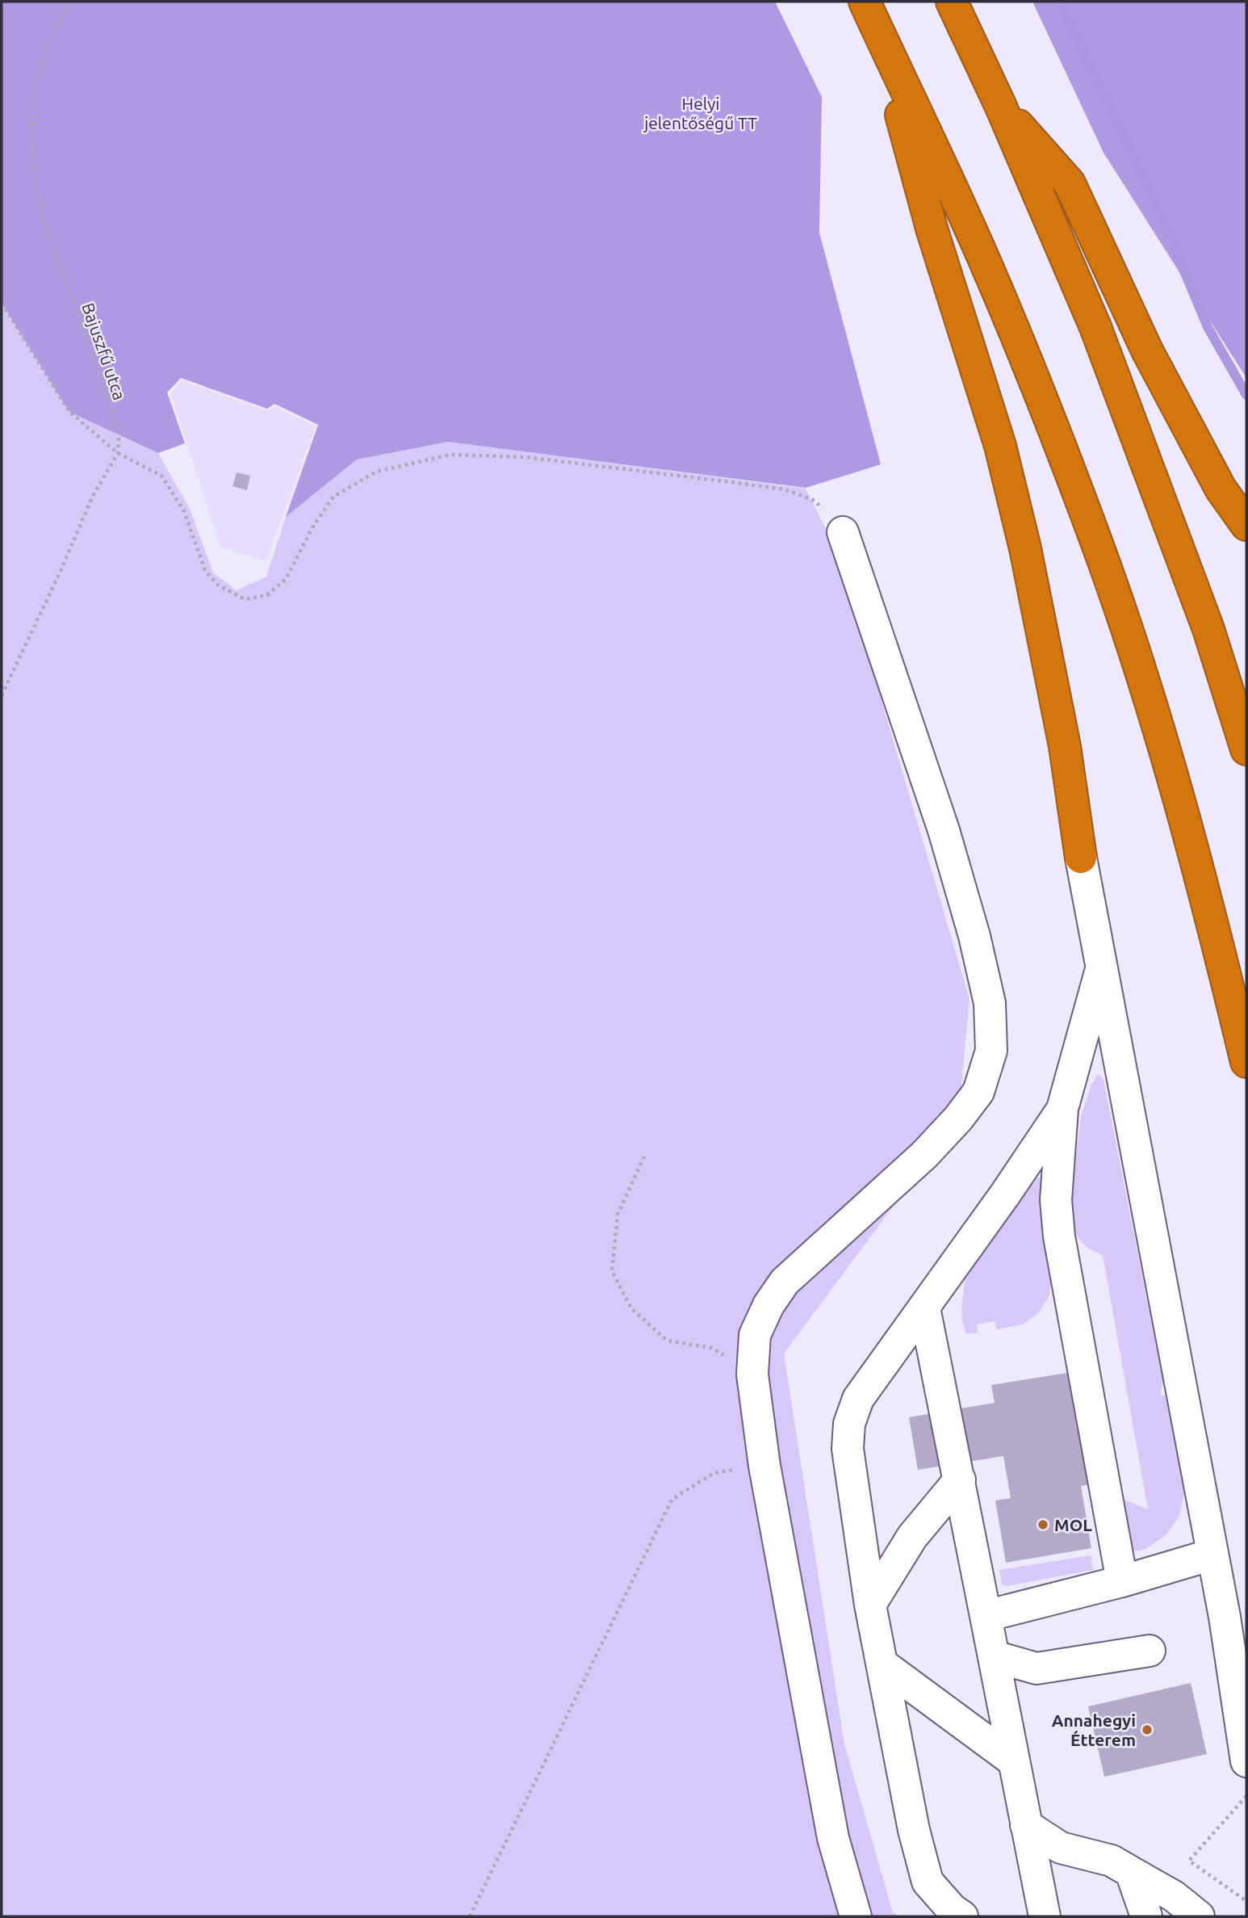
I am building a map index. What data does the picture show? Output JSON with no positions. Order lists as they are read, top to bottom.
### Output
{
  "streets": {
    "path": ["Bajuszfű utca"]
  },
  "parks": ["Helyi jelentőségű TT"],
  "places": ["MOL", "Annahegyi Étterem"]
}
